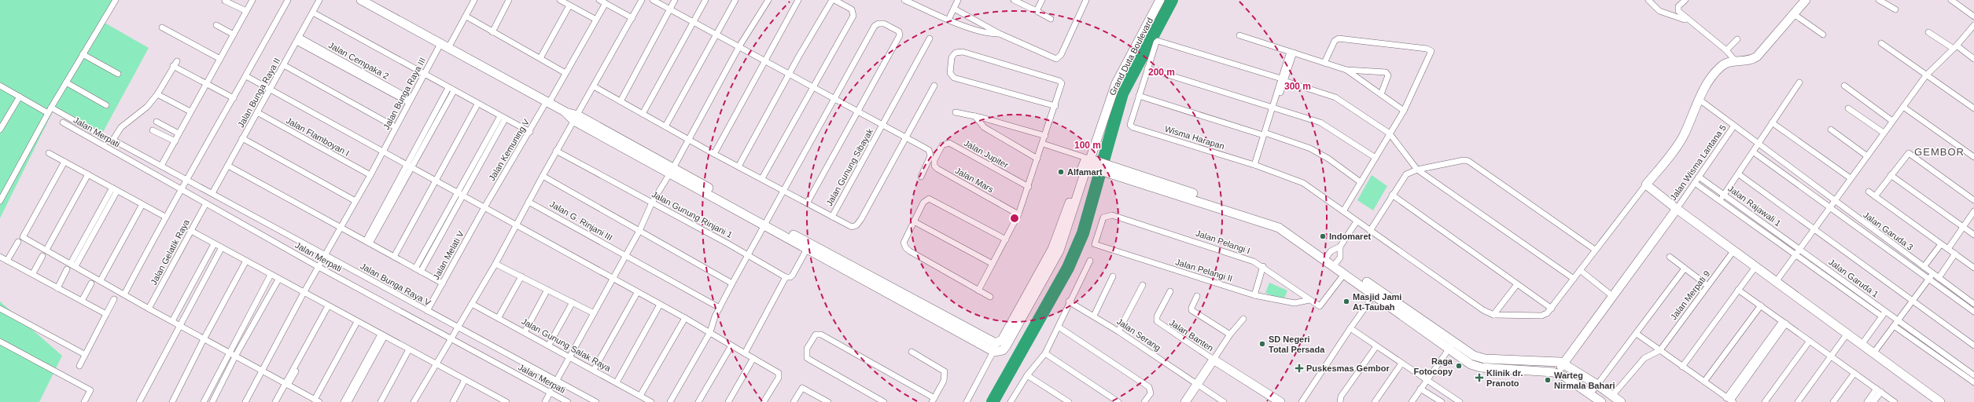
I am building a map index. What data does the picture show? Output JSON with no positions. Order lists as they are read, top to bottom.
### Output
{
  "streets": {
    "main road": ["Grand Duta Boulevard"],
    "street": [
      "Jalan Cempaka 2",
      "Jalan Bunga Raya II",
      "Jalan Bunga Raya III",
      "Jalan Merpati",
      "Jalan Flamboyan I",
      "Wisma Harapan",
      "Jalan Kemuning V",
      "Jalan Jupiter",
      "Jalan Wisma Lantana 5",
      "Jalan Gunung Sibayak",
      "Jalan Mars",
      "Jalan Rajawali 1",
      "Jalan Gunung Rinjani 1",
      "Jalan G. Rinjani III",
      "Jalan Garuda 3",
      "Jalan Pelangi I",
      "Jalan Gelatik Raya",
      "Jalan Melati V",
      "Jalan Pelangi II",
      "Jalan Garuda 1",
      "Jalan Bunga Raya V",
      "Jalan Merpati 9",
      "Jalan Serang",
      "Jalan Banten",
      "Jalan Gunung Salak Raya"
    ]
  },
  "crossings": [
    ["Jalan Cempaka 2", "Jalan Bunga Raya II"],
    ["Jalan Cempaka 2", "Jalan Bunga Raya III"],
    ["Jalan Bunga Raya II", "Jalan Flamboyan I"],
    ["Jalan Bunga Raya II", "Jalan Bunga Raya V"],
    ["Jalan Bunga Raya III", "Jalan Merpati"],
    ["Jalan Bunga Raya III", "Jalan Flamboyan I"],
    ["Jalan Bunga Raya III", "Jalan Bunga Raya V"],
    ["Jalan Merpati", "Jalan Gelatik Raya"],
    ["Jalan Kemuning V", "Jalan Melati V"],
    ["Jalan Jupiter", "Jalan Mars"],
    ["Jalan Wisma Lantana 5", "Jalan Rajawali 1"],
    ["Jalan Wisma Lantana 5", "Jalan Garuda 3"],
    ["Jalan Rajawali 1", "Jalan Garuda 1"],
    ["Jalan Pelangi I", "Jalan Pelangi II"],
    ["Jalan Melati V", "Jalan Bunga Raya V"]
  ],
  "districts": ["GEMBOR"],
  "places": {
    "other": [
      "Alfamart",
      "Indomaret",
      "Masjid Jami At-Taubah",
      "SD Negeri Total Persada",
      "Raga Fotocopy",
      "Warteg Nirmala Bahari"
    ],
    "health": ["Puskesmas Gembor", "Klinik dr. Pranoto"]
  },
  "rings": ["200 m", "300 m", "100 m"]
}
